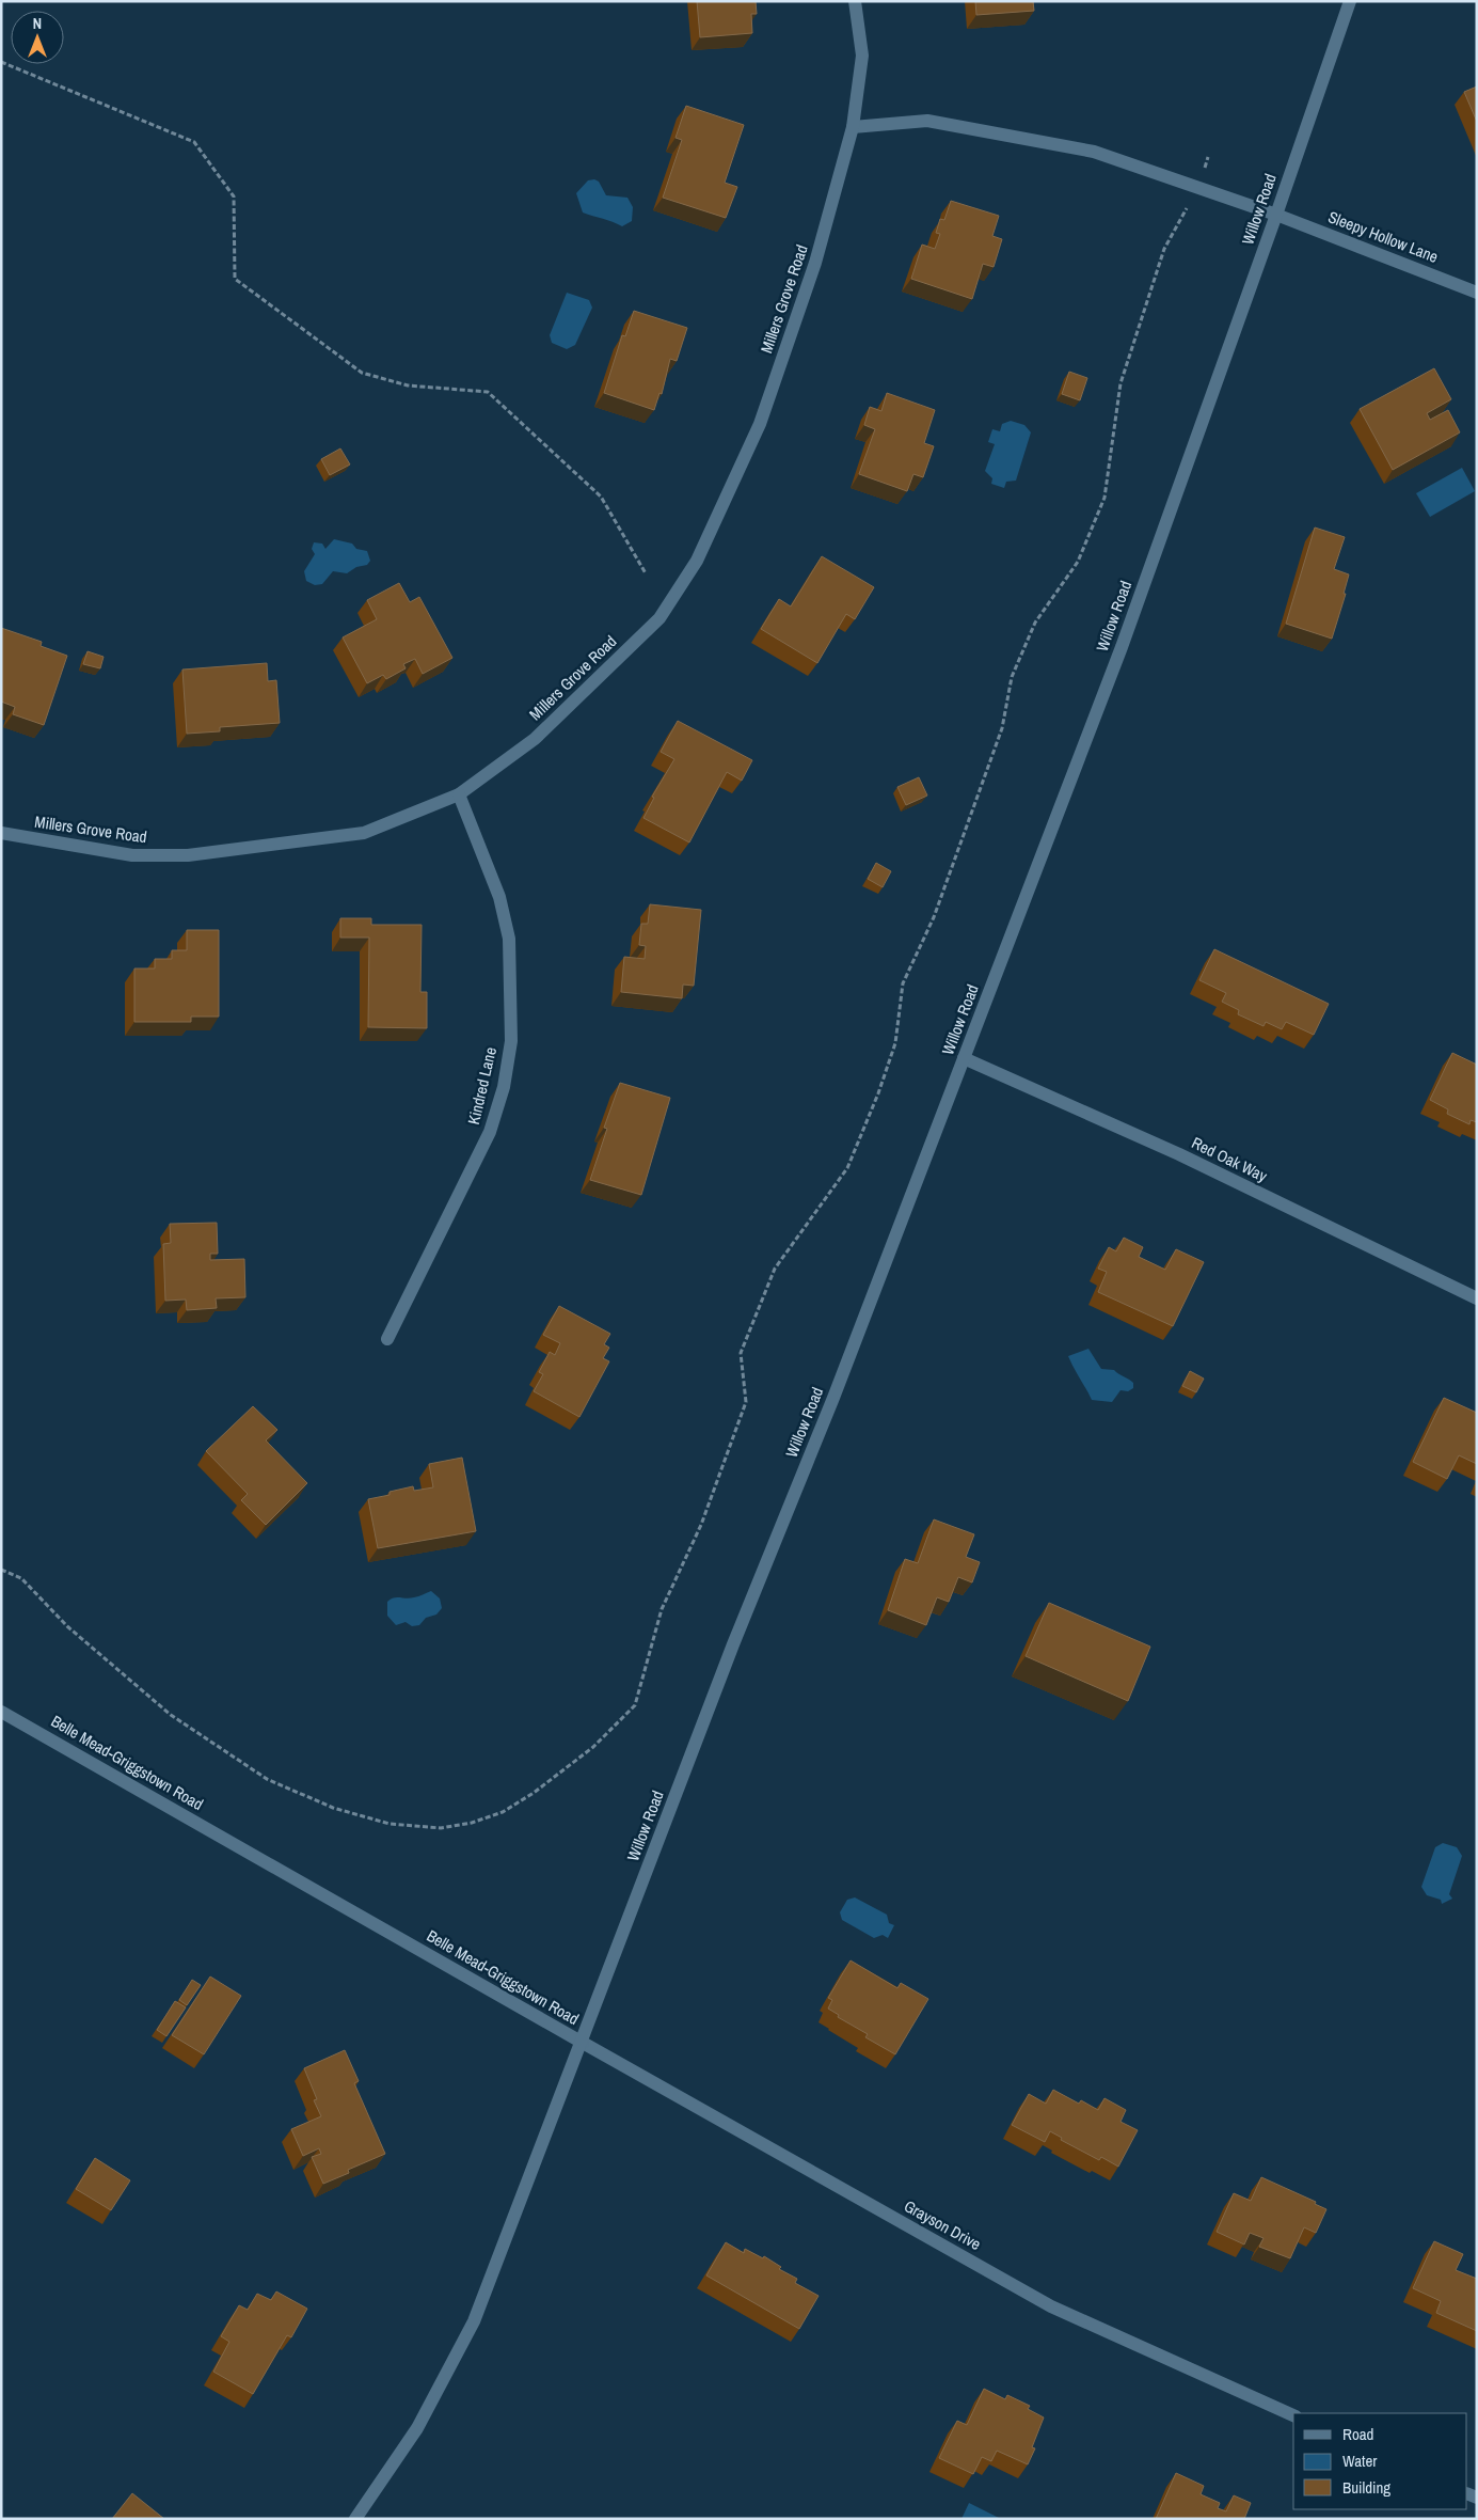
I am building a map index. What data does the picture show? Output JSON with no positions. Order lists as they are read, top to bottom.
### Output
{
  "streets": {
    "street": [
      "Willow Road",
      "Sleepy Hollow Lane",
      "Millers Grove Road",
      "Kindred Lane",
      "Red Oak Way",
      "Belle Mead-Griggstown Road",
      "Grayson Drive"
    ]
  },
  "crossings": [
    ["Willow Road", "Sleepy Hollow Lane"],
    ["Willow Road", "Red Oak Way"],
    ["Willow Road", "Belle Mead-Griggstown Road"],
    ["Willow Road", "Grayson Drive"],
    ["Millers Grove Road", "Kindred Lane"],
    ["Belle Mead-Griggstown Road", "Grayson Drive"]
  ],
  "legend": ["Road", "Water", "Building"],
  "north": "top"
}
